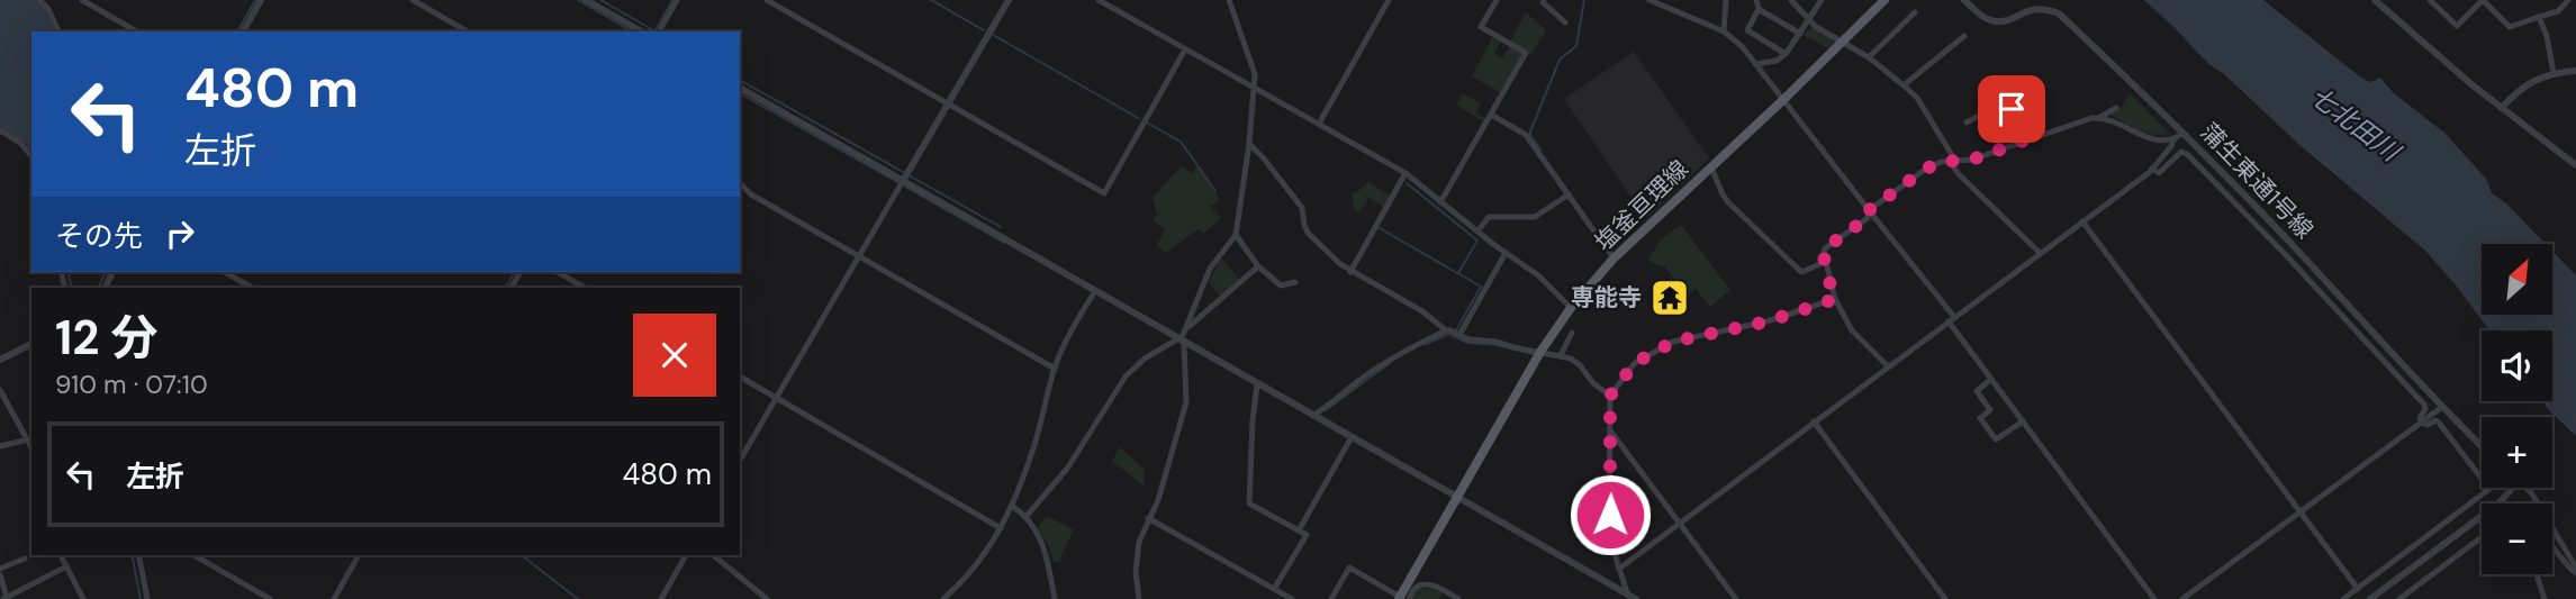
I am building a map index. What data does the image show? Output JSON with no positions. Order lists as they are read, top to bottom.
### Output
{
  "streets": {
    "main road": ["塩釜亘理線"],
    "street": ["蒲生東通1号線"]
  },
  "water": ["七北田川"],
  "places": {
    "temple": ["専能寺"]
  },
  "north": "top right",
  "page": {
    "turn": ["480 m", "左折"],
    "then": "その先",
    "map_buttons": ["+", "−"],
    "heading": ["12 分", "910 m · 07:10"],
    "list": [
      {
        "name": "左折",
        "value": "480 m"
      }
    ]
  }
}
